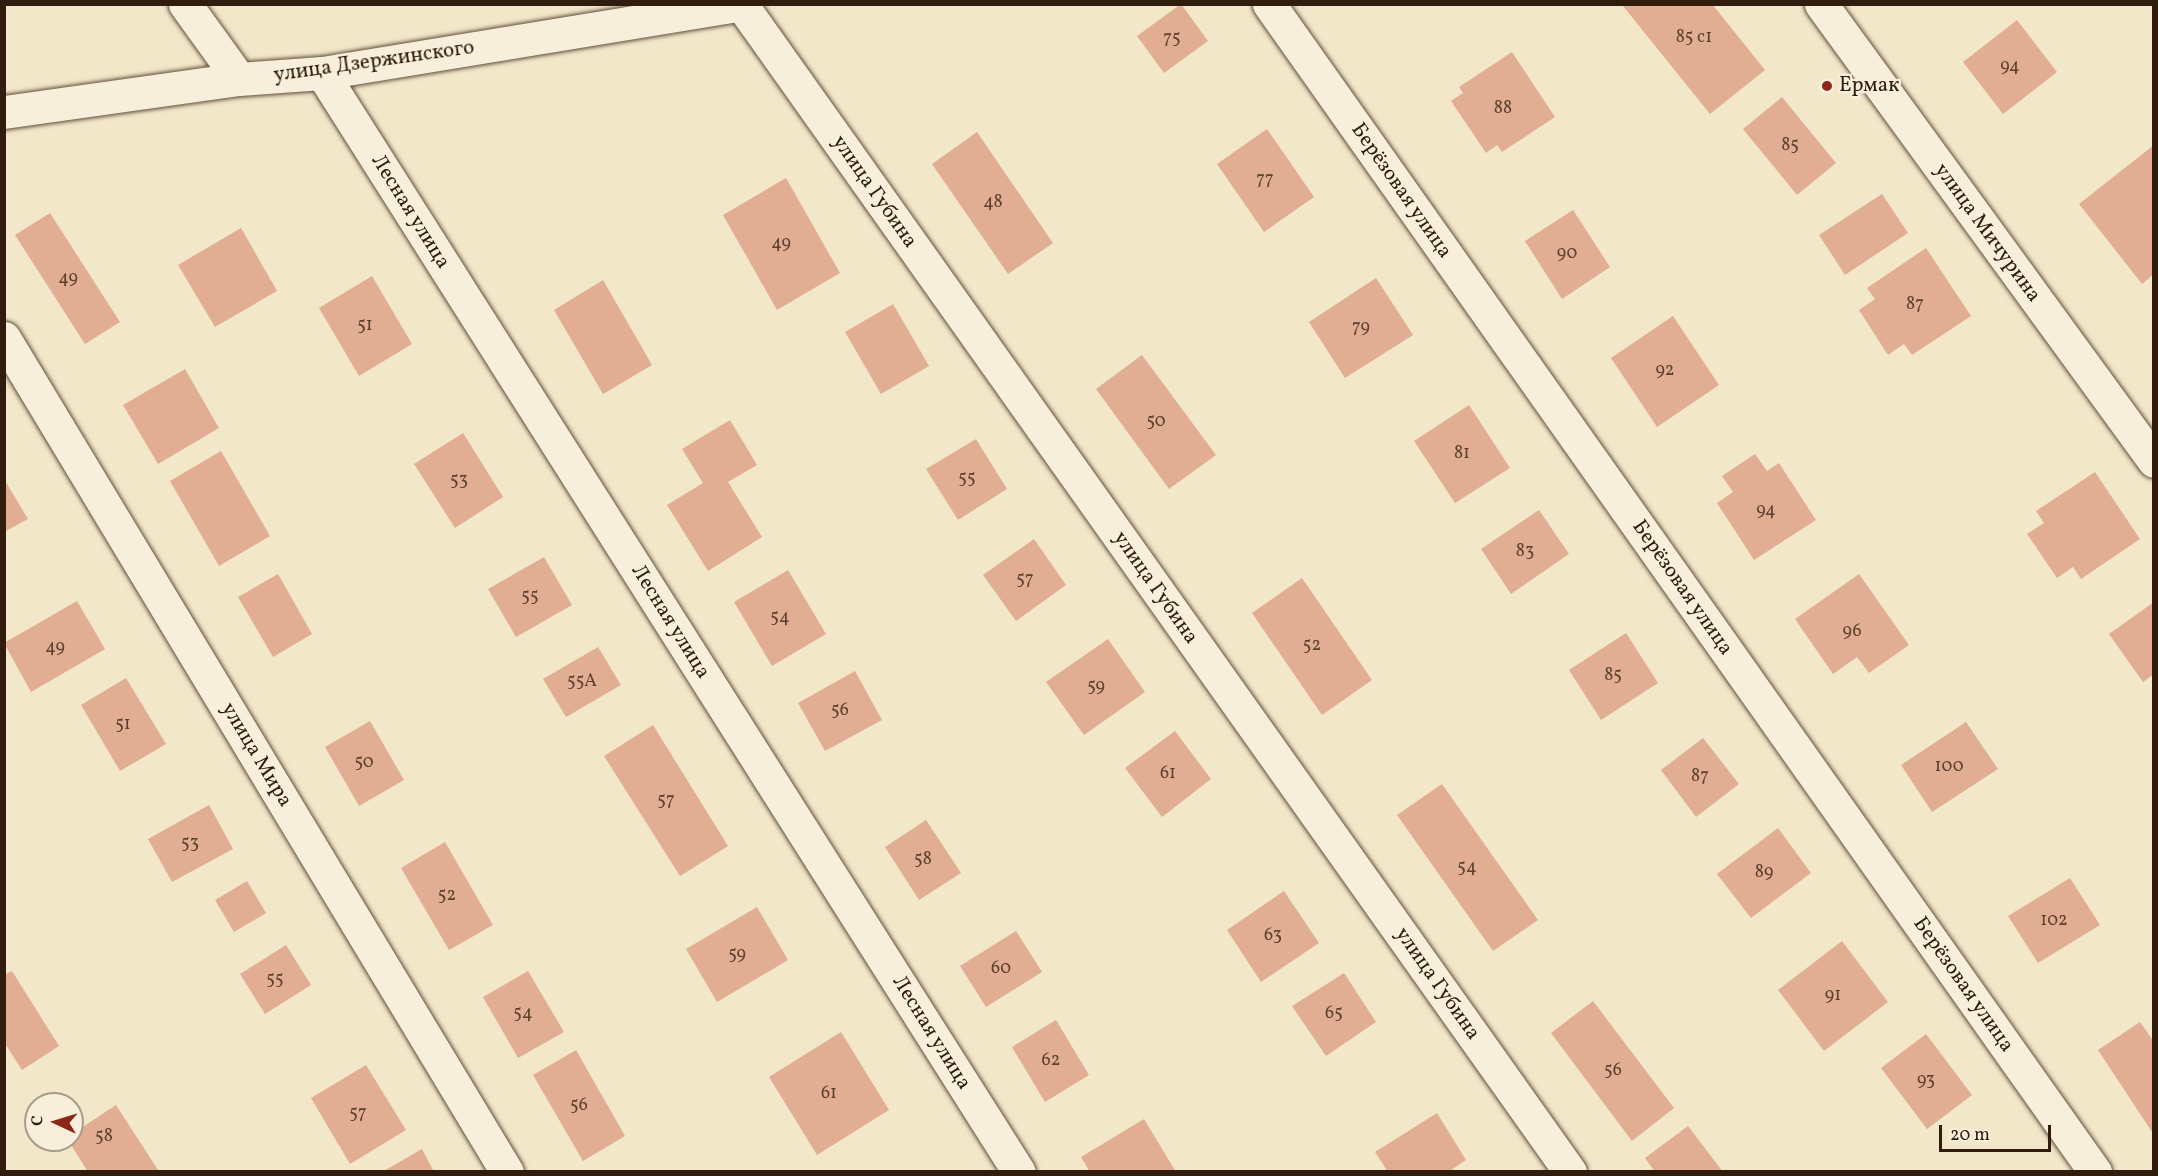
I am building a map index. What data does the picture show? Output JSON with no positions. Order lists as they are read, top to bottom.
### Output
{
  "streets": {
    "street": [
      "улица Дзержинского",
      "Берёзовая улица",
      "улица Губина",
      "Лесная улица",
      "улица Мичурина",
      "улица Мира"
    ]
  },
  "crossings": [
    ["улица Дзержинского", "улица Губина"],
    ["улица Дзержинского", "Лесная улица"]
  ],
  "places": ["Ермак"],
  "house_numbers": [
    "85 с1",
    "75",
    "94",
    "88",
    "85",
    "77",
    "48",
    "49",
    "90",
    "49",
    "87",
    "51",
    "79",
    "92",
    "50",
    "81",
    "55",
    "53",
    "94",
    "83",
    "57",
    "55",
    "54",
    "96",
    "52",
    "49",
    "85",
    "55А",
    "59",
    "56",
    "51",
    "50",
    "100",
    "61",
    "87",
    "57",
    "53",
    "58",
    "54",
    "89",
    "52",
    "102",
    "63",
    "59",
    "60",
    "55",
    "91",
    "54",
    "65",
    "62",
    "56",
    "93",
    "61",
    "56",
    "57",
    "58"
  ],
  "scale_bar": "20 m",
  "north": "left"
}
